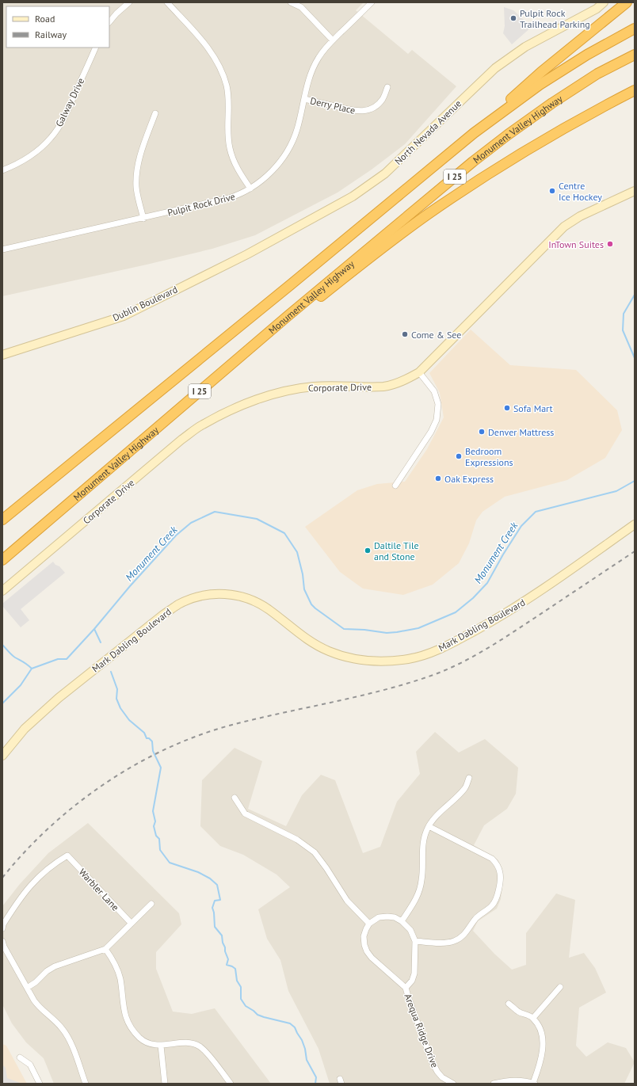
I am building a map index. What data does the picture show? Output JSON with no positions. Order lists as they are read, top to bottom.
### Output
{
  "streets": {
    "highway": ["Monument Valley Highway", "I 25"],
    "street": [
      "Galway Drive",
      "Derry Place",
      "North Nevada Avenue",
      "Pulpit Rock Drive",
      "Dublin Boulevard",
      "Corporate Drive",
      "Mark Dabling Boulevard",
      "Warbler Lane",
      "Arequa Ridge Drive"
    ]
  },
  "crossings": [
    ["Derry Place", "Pulpit Rock Drive"],
    ["North Nevada Avenue", "Dublin Boulevard"]
  ],
  "water": ["Monument Creek"],
  "places": [
    "Pulpit Rock Trailhead Parking",
    "Centre Ice Hockey",
    "InTown Suites",
    "Come & See",
    "Sofa Mart",
    "Denver Mattress",
    "Bedroom Expressions",
    "Oak Express",
    "Daltile Tile and Stone"
  ],
  "legend": ["Road", "Railway"]
}
